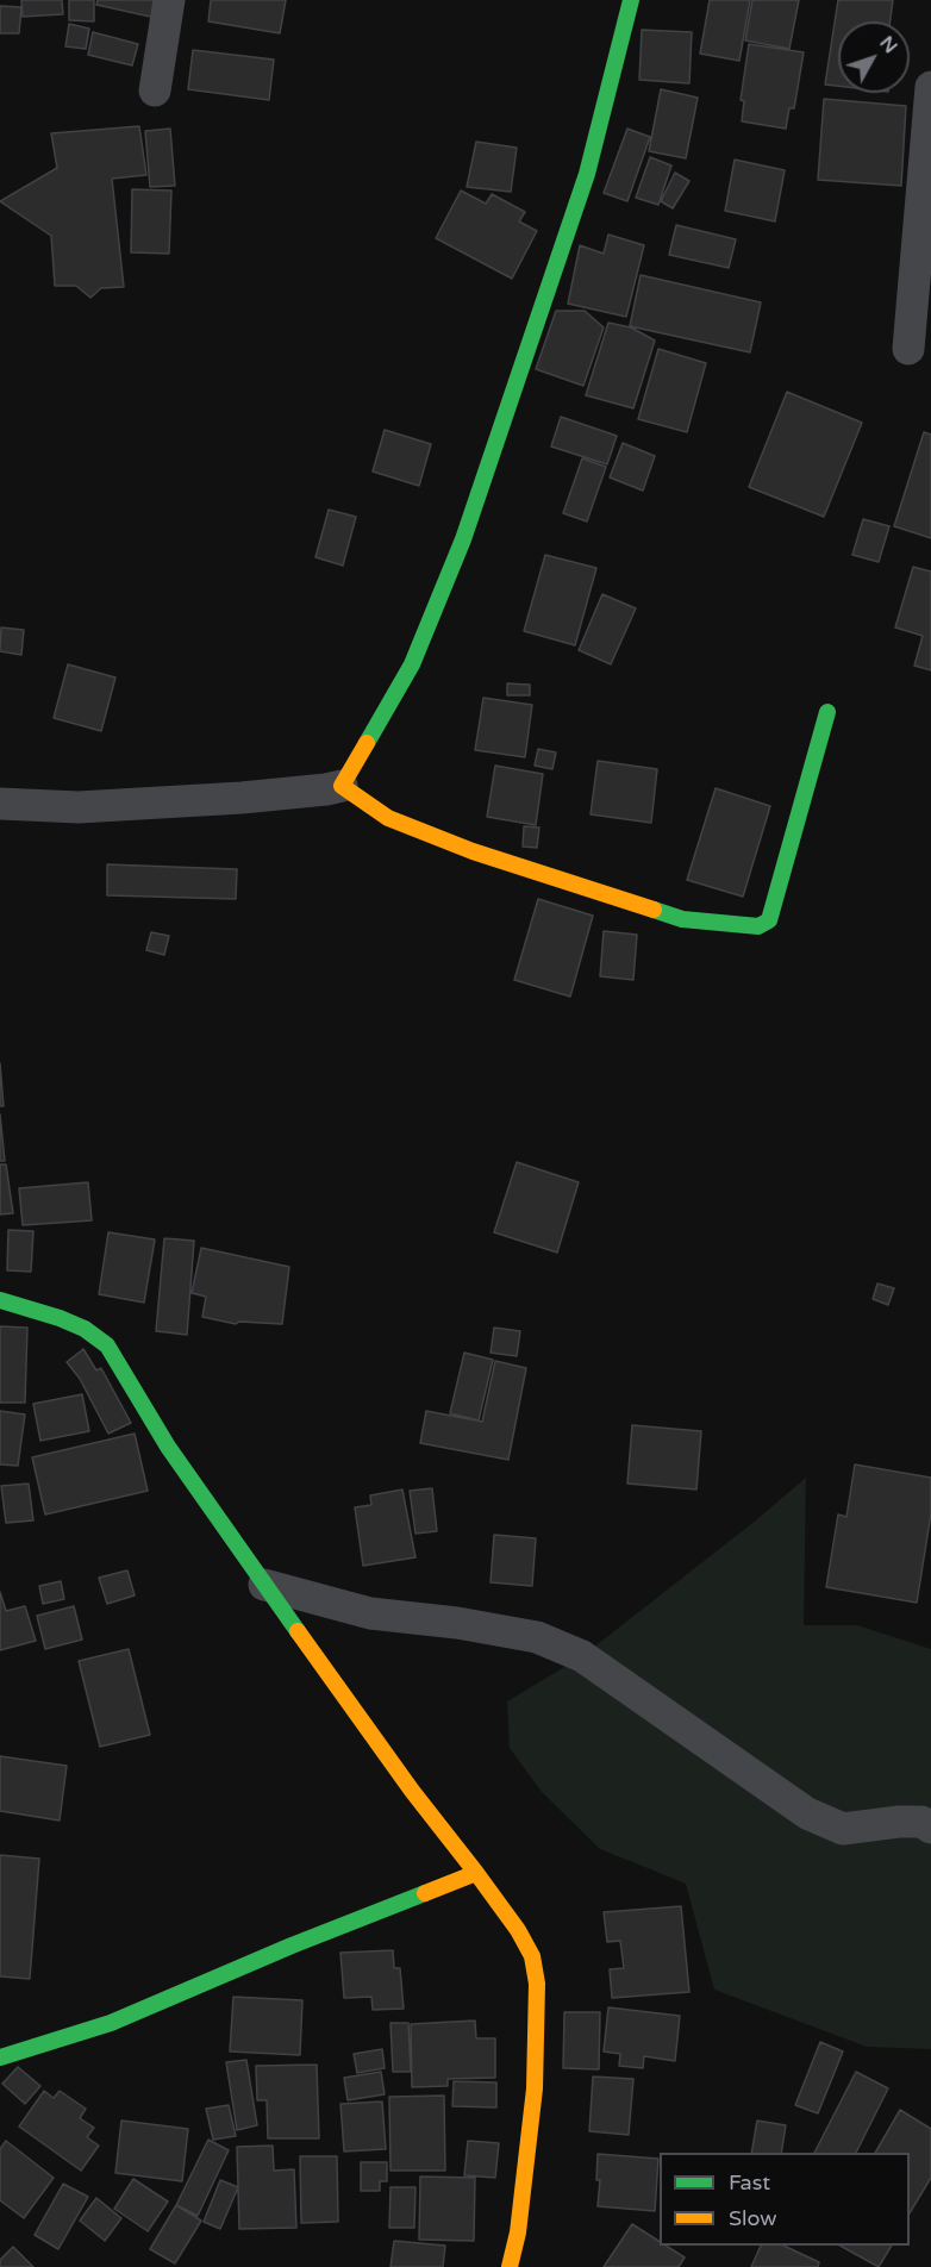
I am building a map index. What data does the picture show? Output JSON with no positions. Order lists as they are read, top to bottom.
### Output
{
  "legend": ["Fast", "Slow"],
  "north": "top right"
}
